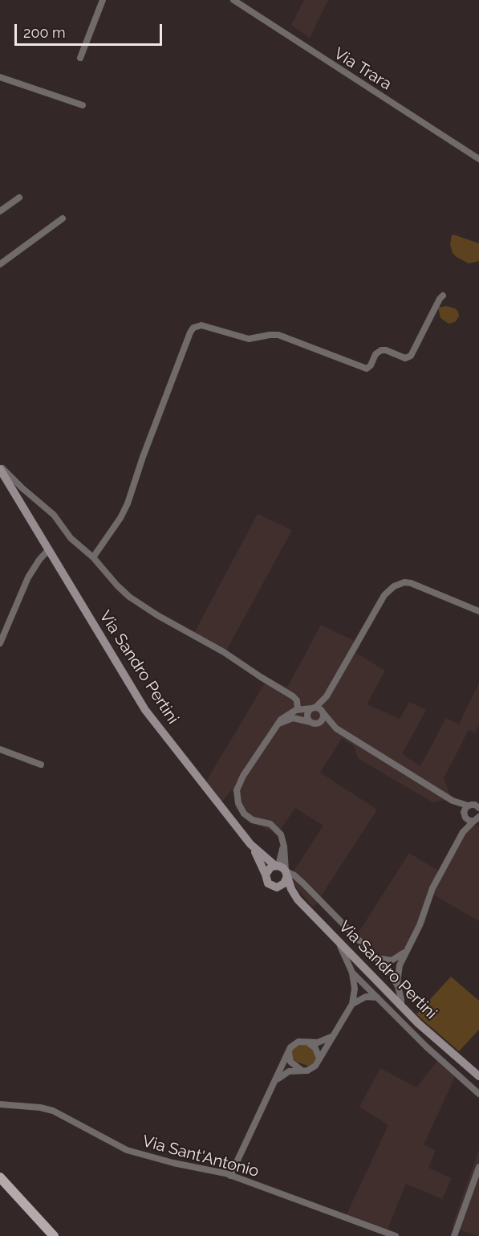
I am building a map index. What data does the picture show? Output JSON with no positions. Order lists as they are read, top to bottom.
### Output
{
  "streets": {
    "main road": ["Via Sandro Pertini"],
    "street": ["Via Trara", "Via Sant'Antonio"]
  },
  "scale_bar": "200 m"
}
